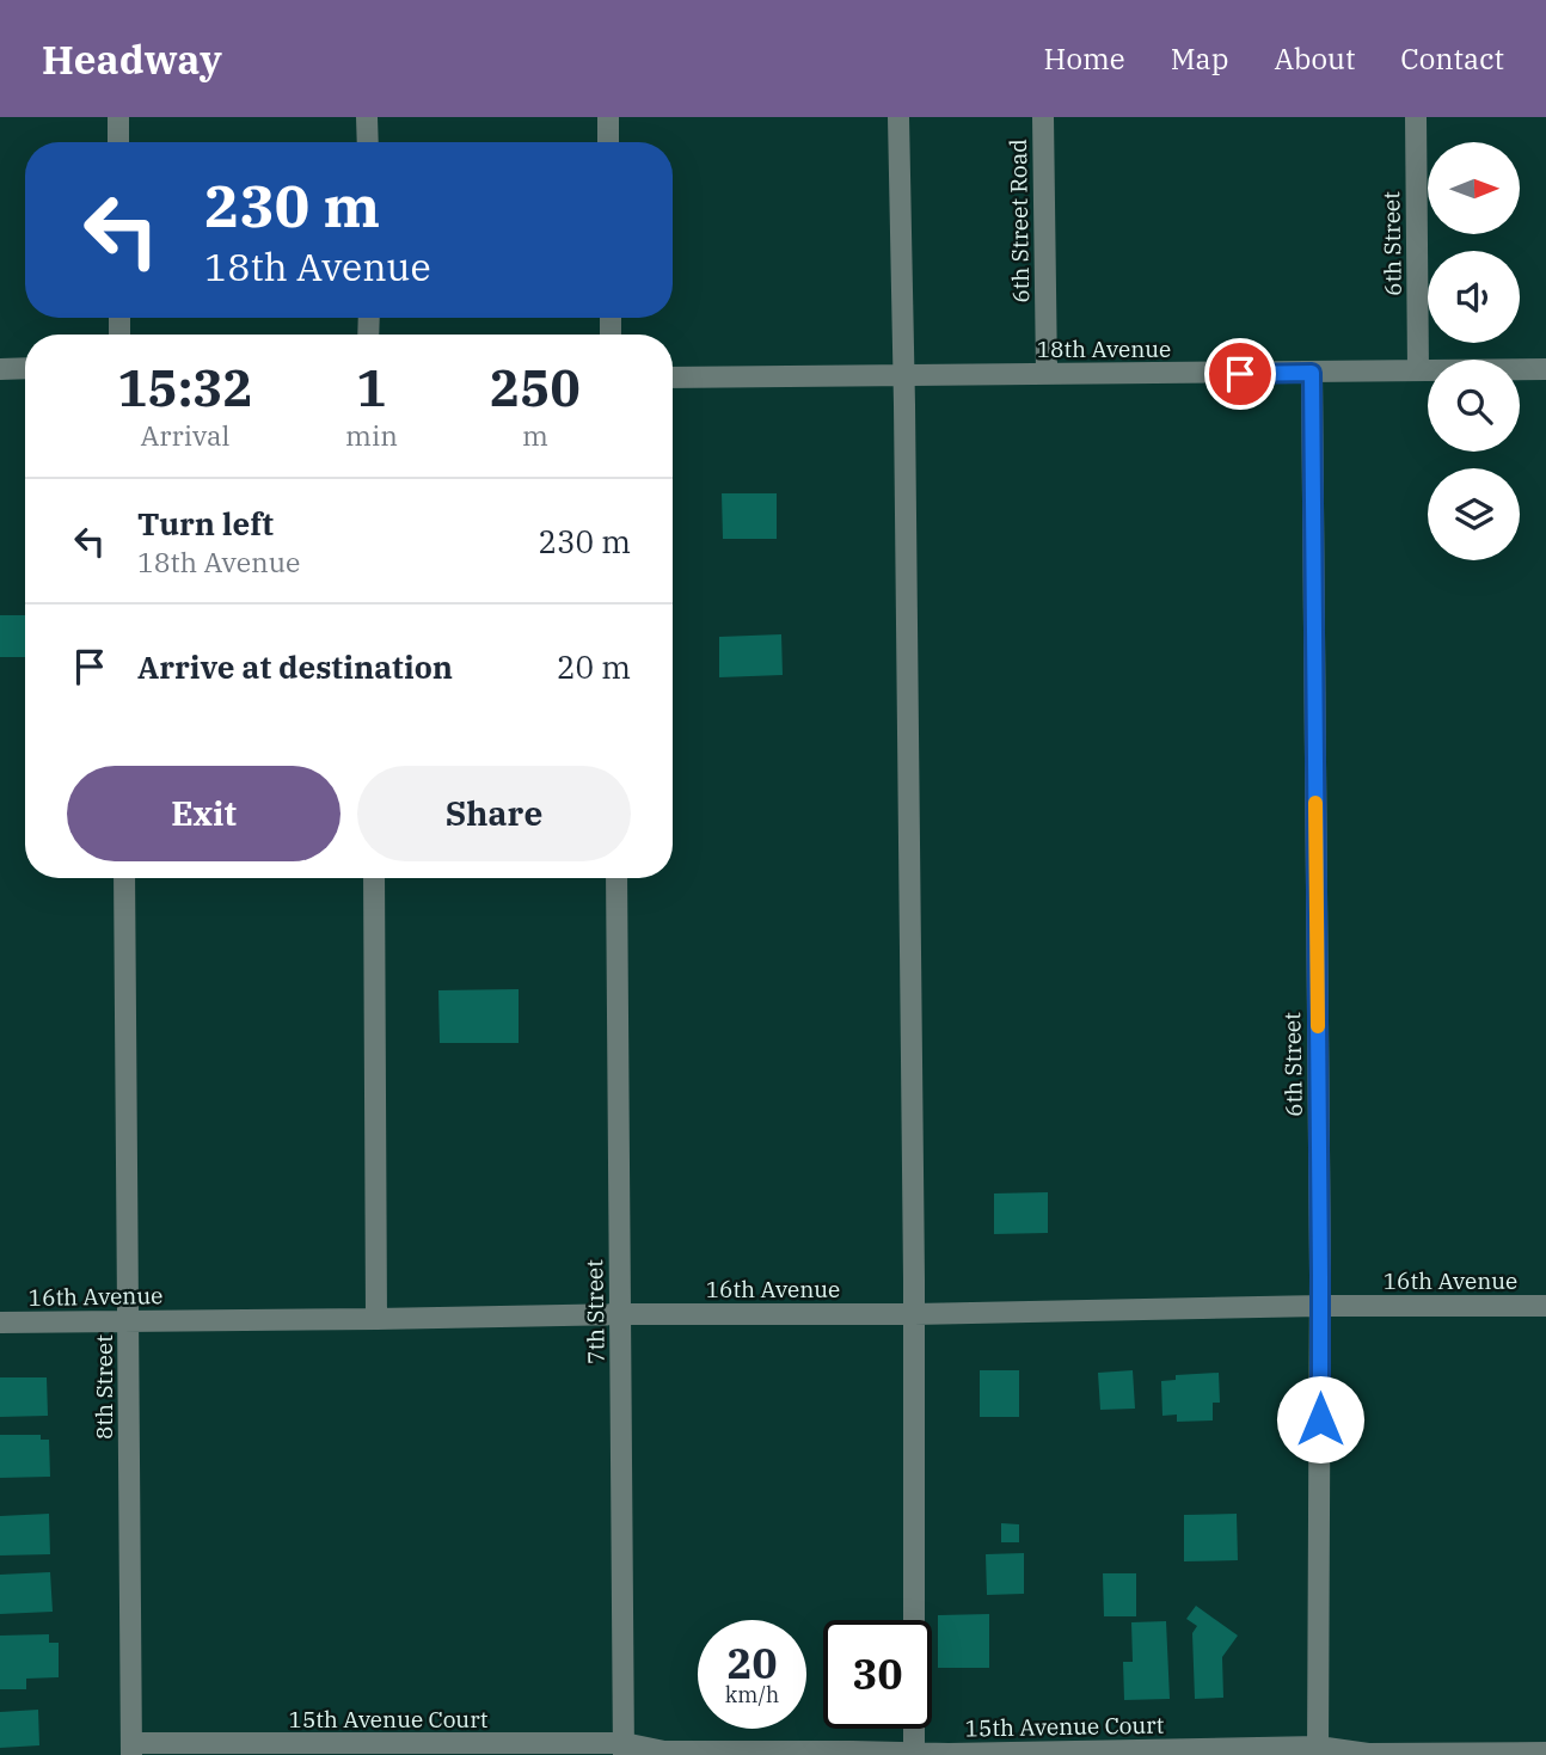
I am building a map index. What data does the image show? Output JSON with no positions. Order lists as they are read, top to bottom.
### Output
{
  "streets": {
    "street": [
      "6th Street Road",
      "6th Street",
      "18th Avenue",
      "16th Avenue",
      "7th Street",
      "8th Street",
      "15th Avenue Court"
    ]
  },
  "crossings": [
    ["6th Street Road", "18th Avenue"],
    ["6th Street", "18th Avenue"],
    ["6th Street", "16th Avenue"],
    ["6th Street", "15th Avenue Court"],
    ["16th Avenue", "7th Street"],
    ["16th Avenue", "8th Street"],
    ["7th Street", "15th Avenue Court"],
    ["8th Street", "15th Avenue Court"]
  ],
  "north": "right",
  "page": {
    "header": "Headway",
    "nav": [
      "Home",
      "Map",
      "About",
      "Contact"
    ],
    "turn": ["230 m", "18th Avenue"],
    "eta": [
      "15:32",
      "Arrival",
      "1",
      "min",
      "250",
      "m"
    ],
    "list": [
      {
        "name": "Turn left",
        "note": "18th Avenue",
        "value": "230 m"
      },
      {
        "name": "Arrive at destination",
        "value": "20 m"
      }
    ],
    "buttons": ["Exit", "Share"],
    "speed": "20 km/h",
    "limit": "30"
  }
}
